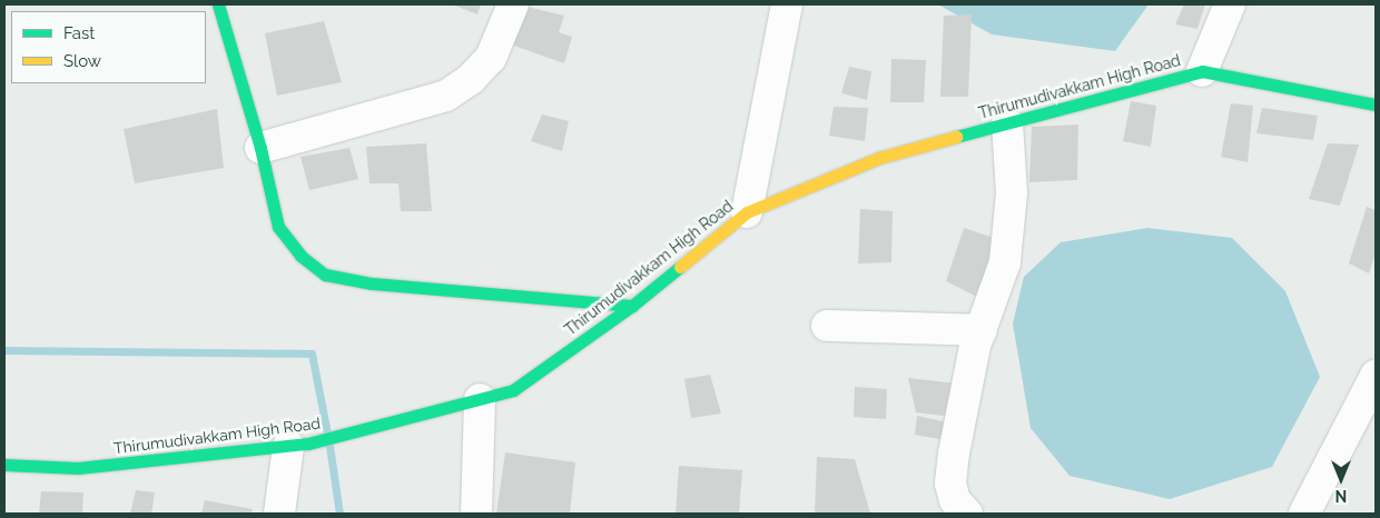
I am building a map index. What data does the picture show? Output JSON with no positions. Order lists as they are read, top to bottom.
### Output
{
  "streets": {
    "street": ["Thirumudivakkam High Road"]
  },
  "legend": ["Fast", "Slow"],
  "north": "bottom"
}
